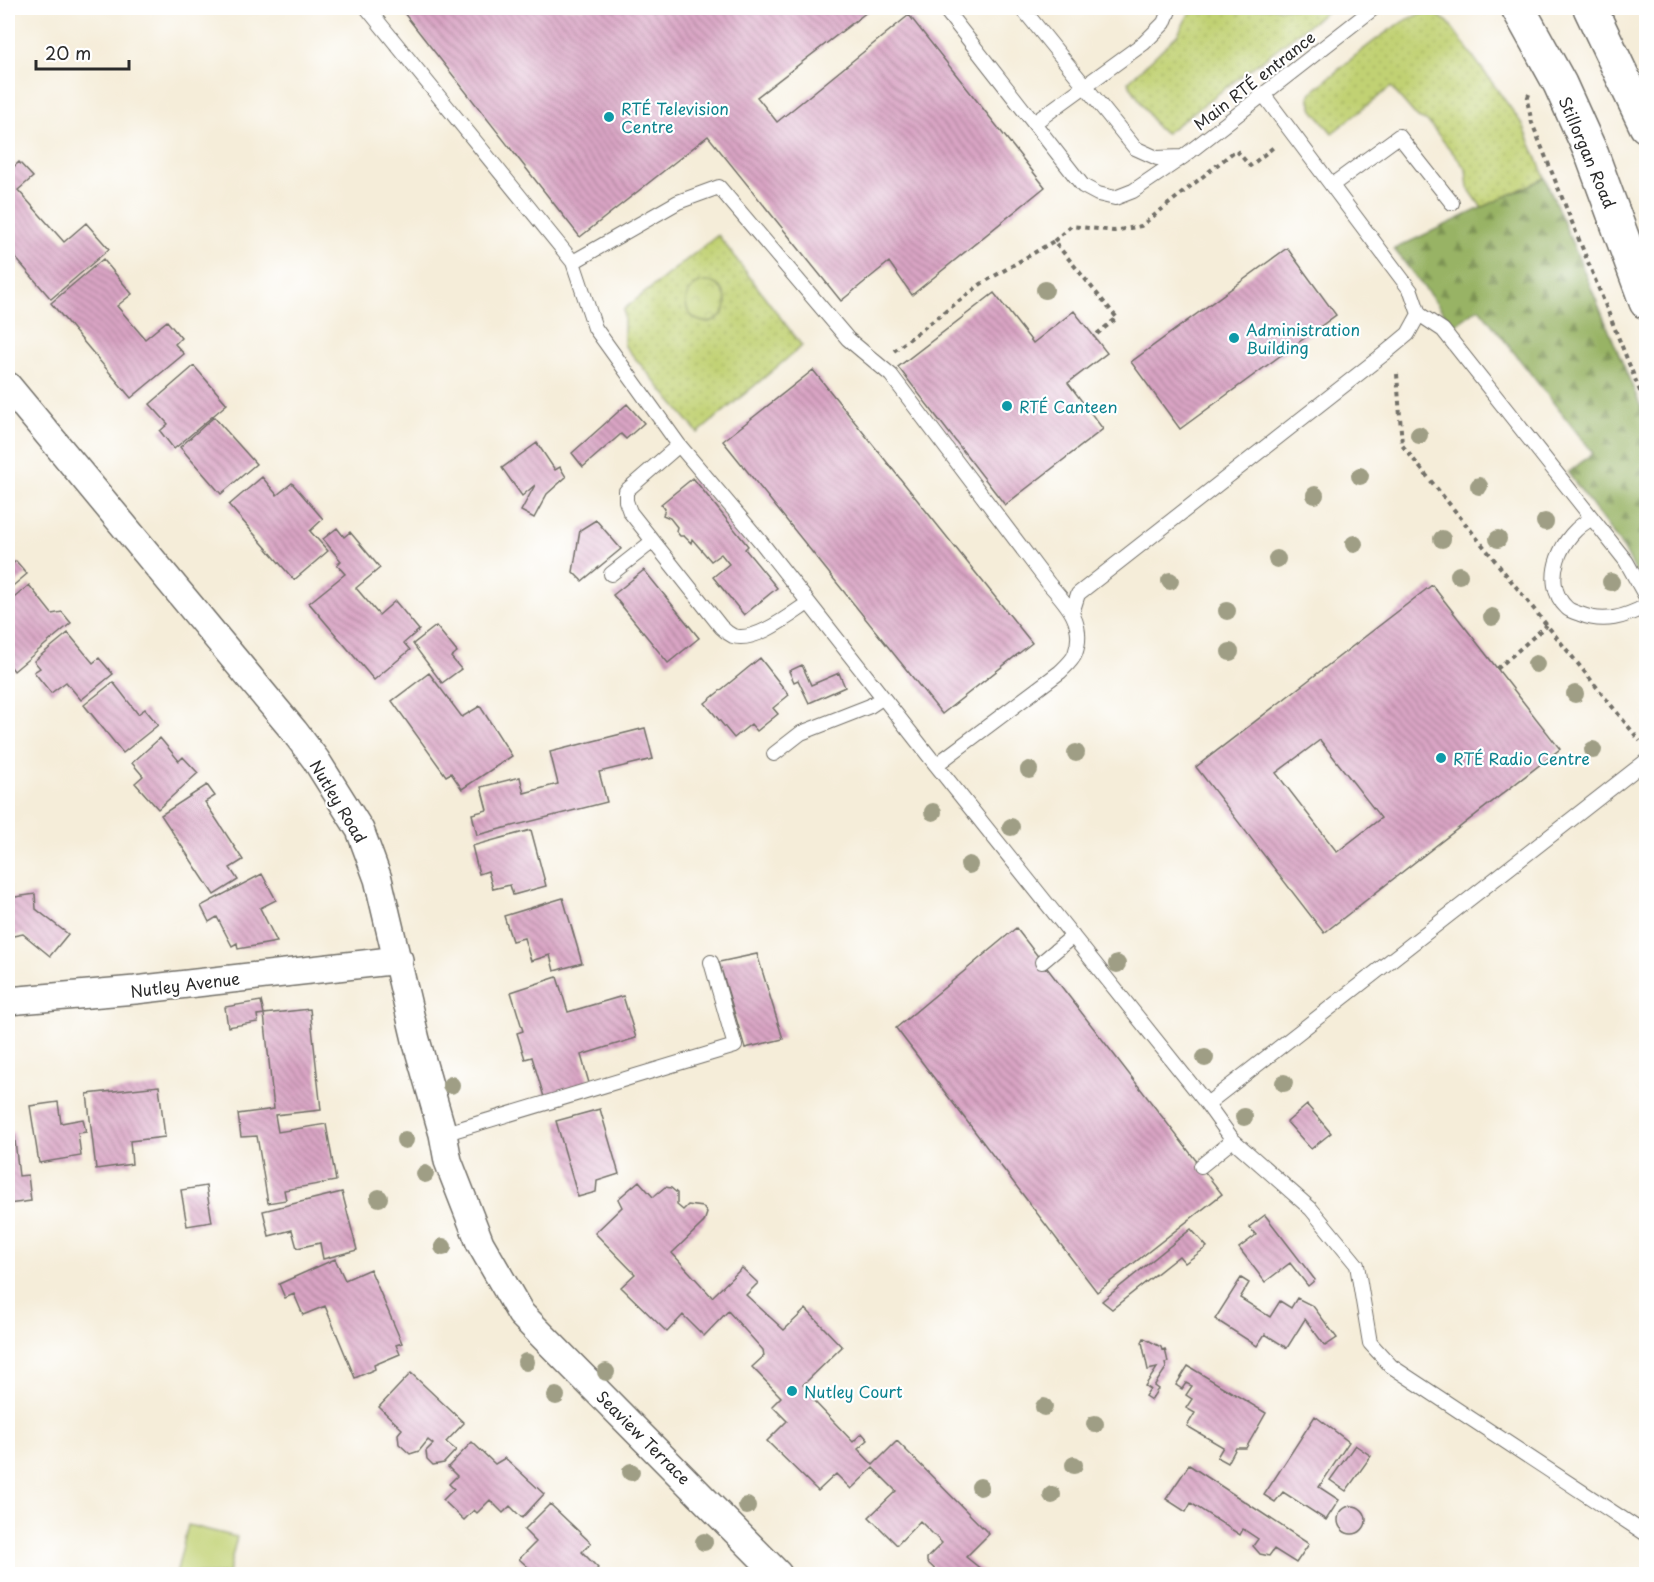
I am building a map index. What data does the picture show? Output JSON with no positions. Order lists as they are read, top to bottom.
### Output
{
  "streets": {
    "main road": ["Stillorgan Road"],
    "street": ["Nutley Road", "Nutley Avenue", "Seaview Terrace"],
    "lane": ["Main RTÉ entrance"]
  },
  "crossings": [
    ["Nutley Road", "Nutley Avenue"],
    ["Nutley Road", "Seaview Terrace"]
  ],
  "places": [
    "RTÉ Television Centre",
    "Administration Building",
    "RTÉ Canteen",
    "RTÉ Radio Centre",
    "Nutley Court"
  ],
  "scale_bar": "20 m"
}
